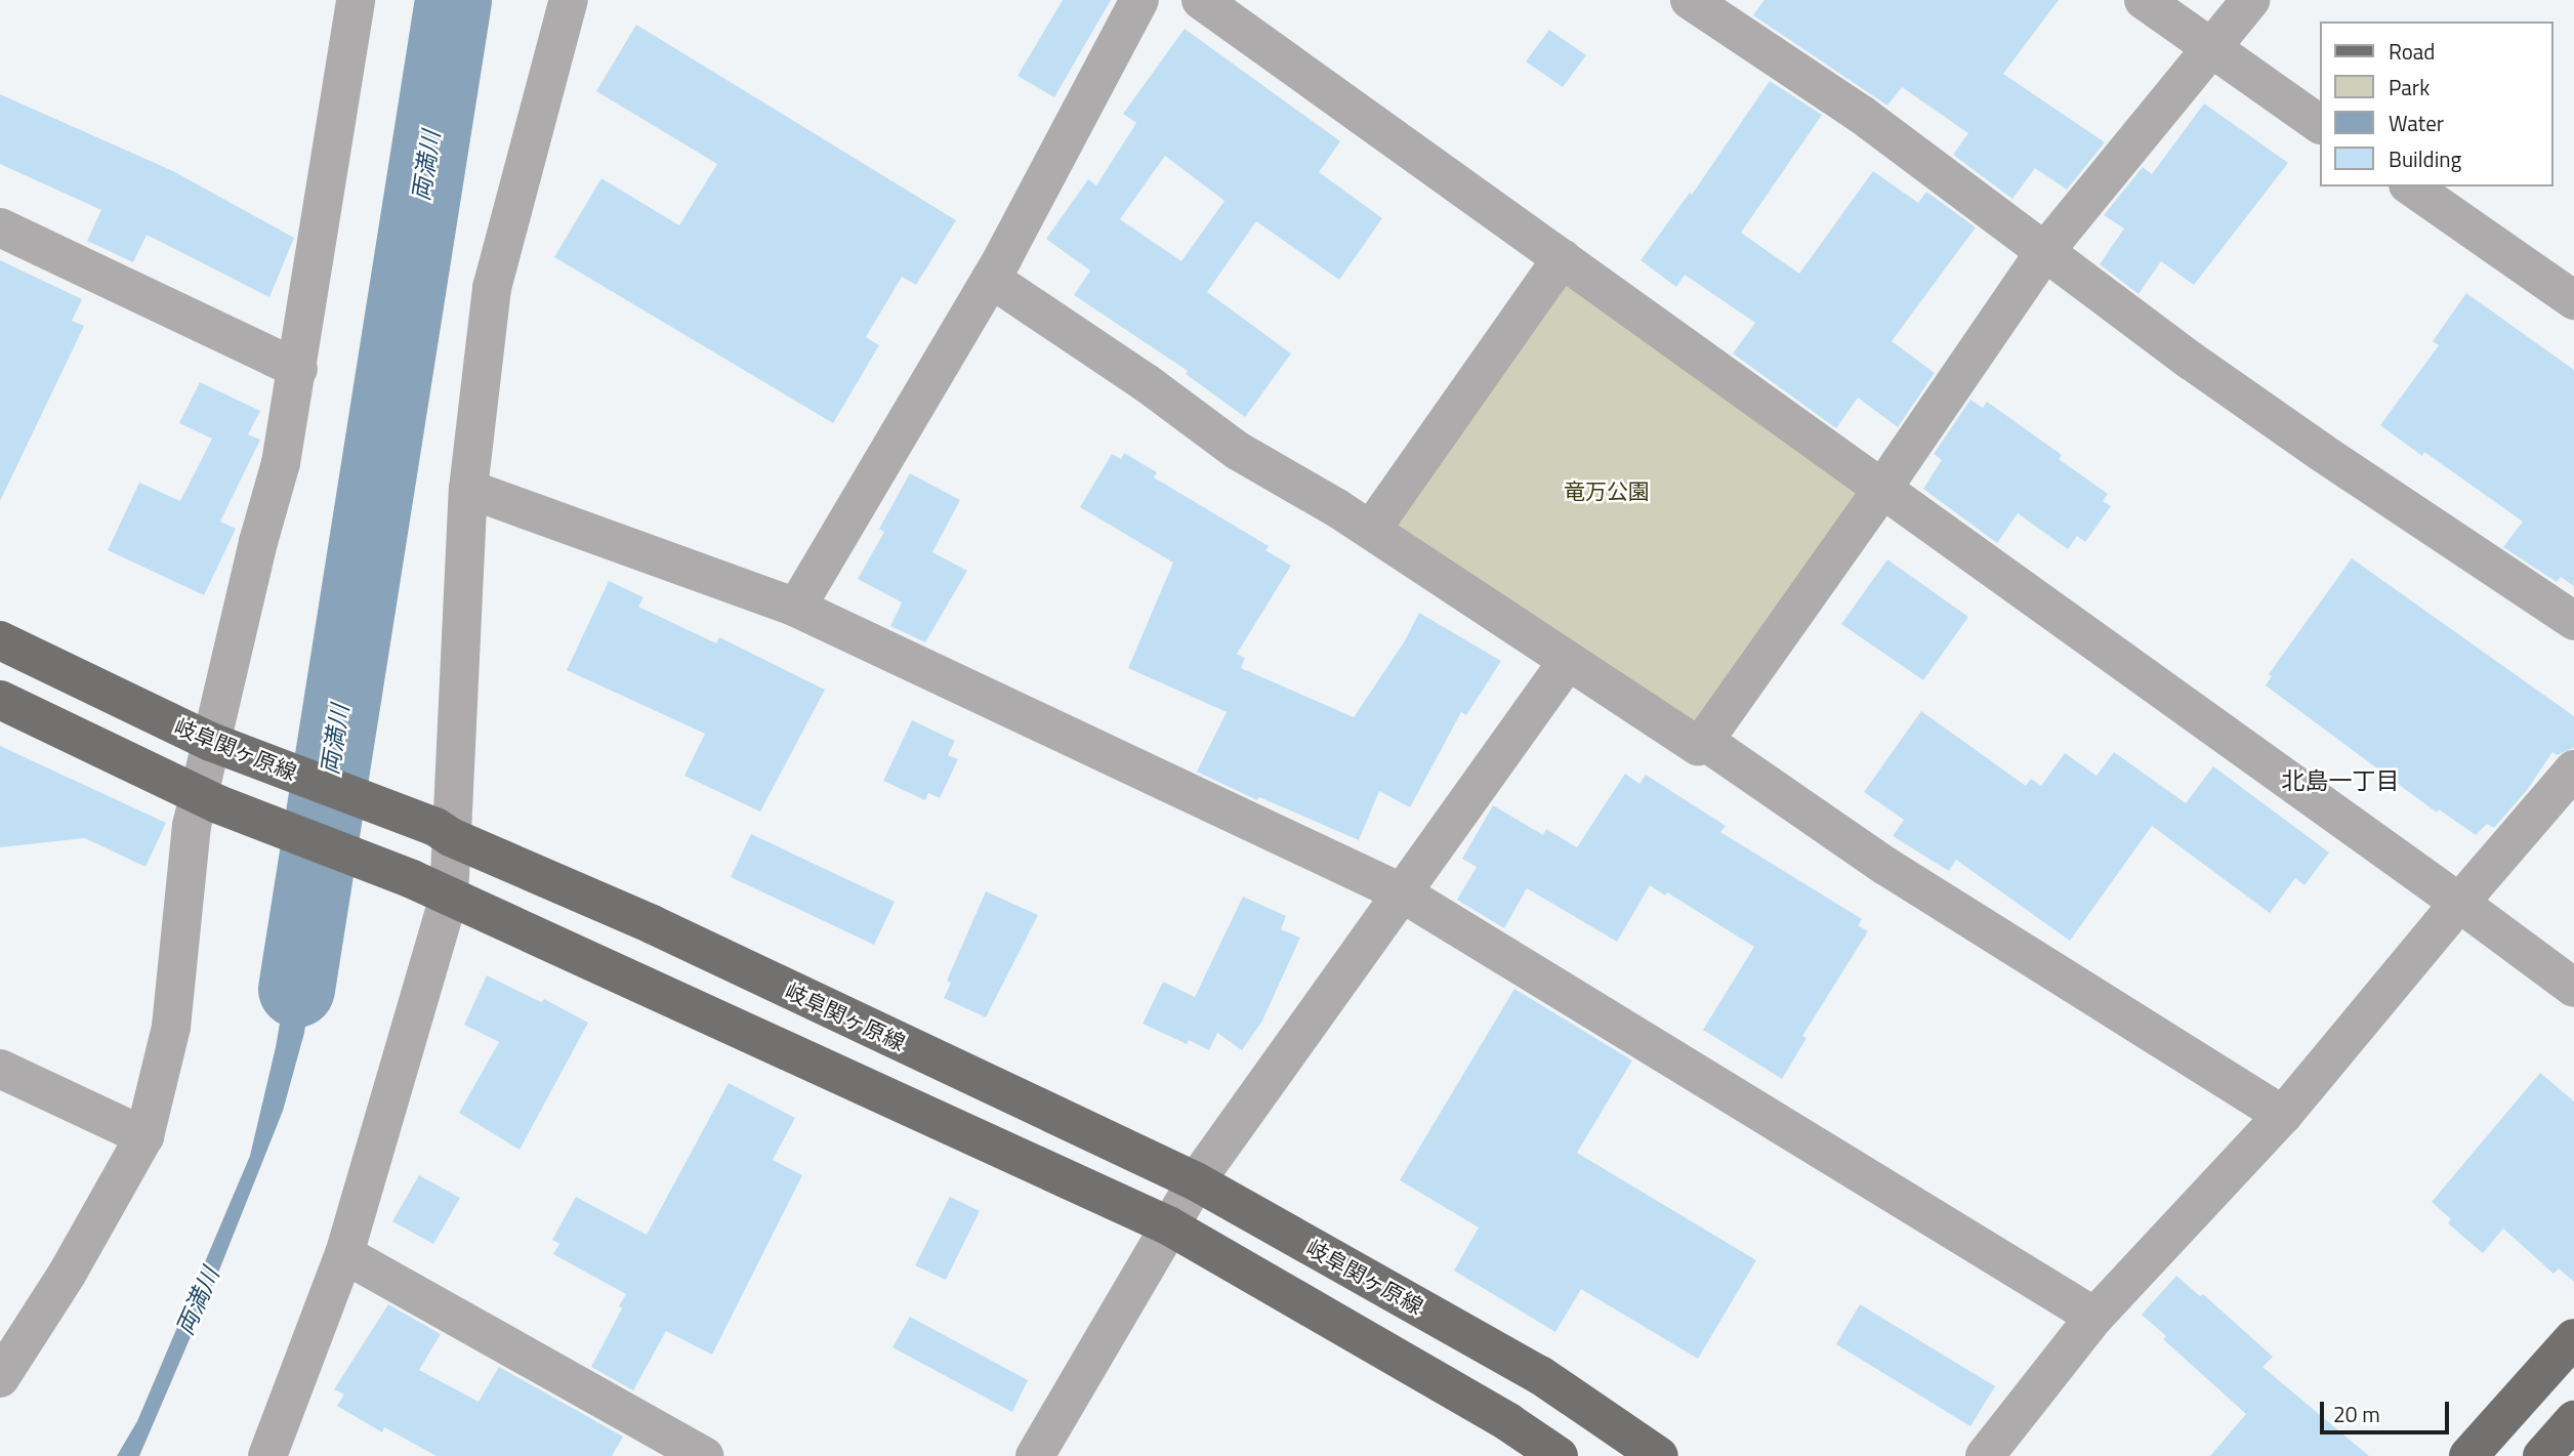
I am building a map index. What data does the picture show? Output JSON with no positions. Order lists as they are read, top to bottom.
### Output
{
  "streets": {
    "main road": ["岐阜関ヶ原線"]
  },
  "districts": ["北島一丁目"],
  "water": ["両満川"],
  "parks": ["竜万公園"],
  "legend": [
    "Road",
    "Park",
    "Water",
    "Building"
  ],
  "scale_bar": "20 m"
}
